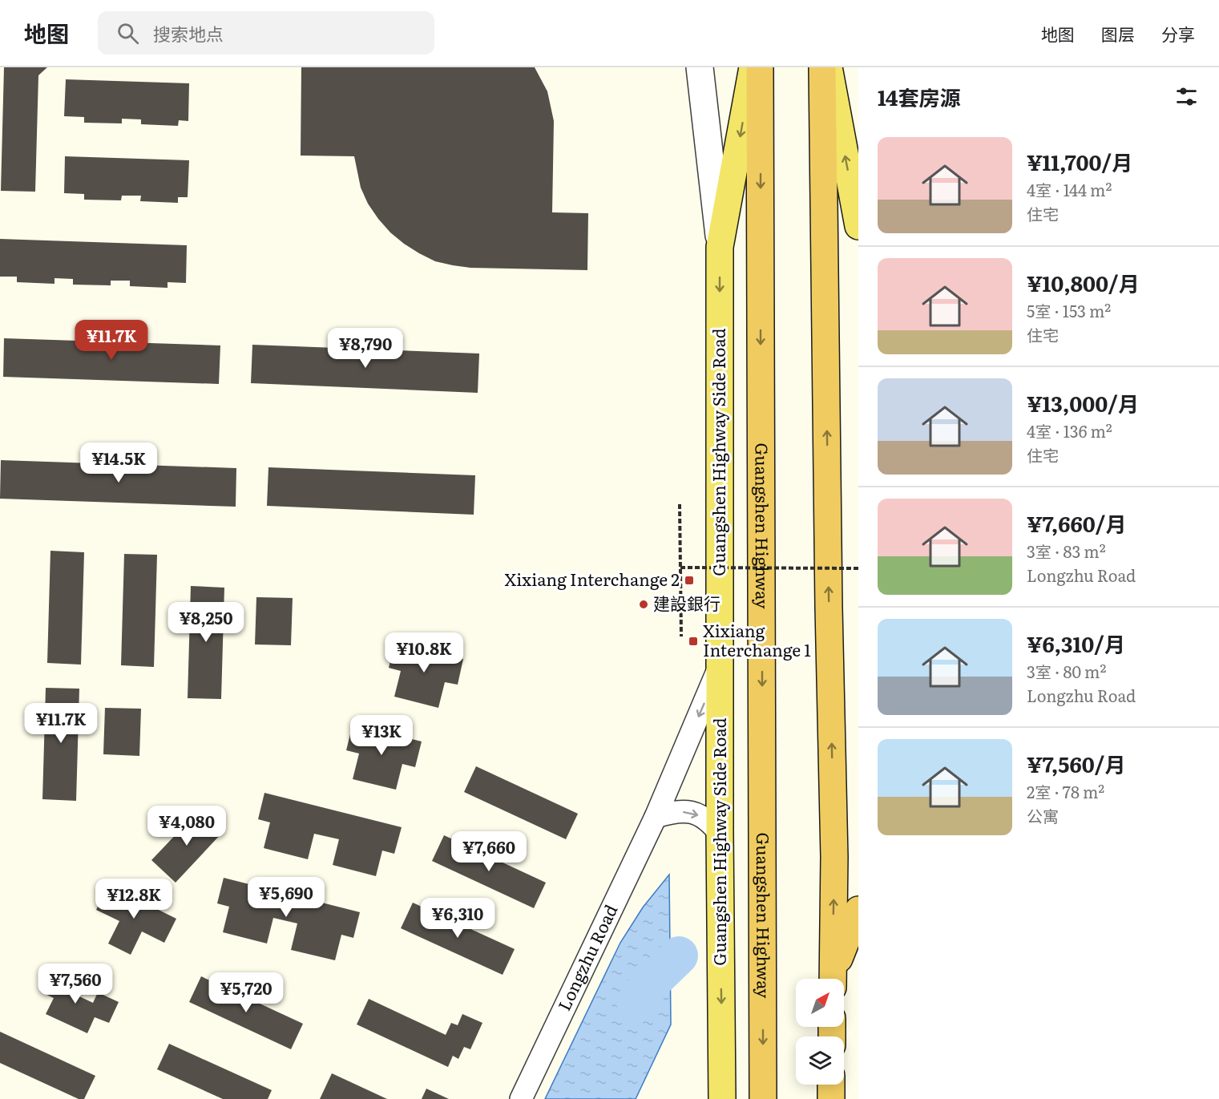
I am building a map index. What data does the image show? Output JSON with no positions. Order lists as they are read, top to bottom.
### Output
{
  "streets": {
    "highway": ["Guangshen Highway"],
    "main road": ["Guangshen Highway Side Road"],
    "street": ["Longzhu Road"]
  },
  "crossings": [
    ["Guangshen Highway Side Road", "Longzhu Road"]
  ],
  "one_way": ["Guangshen Highway Side Road"],
  "places": {
    "transit": ["Xixiang Interchange 2", "Xixiang Interchange 1"],
    "other": ["建設銀行"]
  },
  "north": "top right",
  "page": {
    "header": "地图",
    "search": "搜索地点",
    "nav": ["地图", "图层", "分享"],
    "heading": "14套房源",
    "list": [
      {
        "name": "¥11,700/月",
        "note": "4室 · 144 m² · 住宅"
      },
      {
        "name": "¥10,800/月",
        "note": "5室 · 153 m² · 住宅"
      },
      {
        "name": "¥13,000/月",
        "note": "4室 · 136 m² · 住宅"
      },
      {
        "name": "¥7,660/月",
        "note": "3室 · 83 m² · Longzhu Road"
      },
      {
        "name": "¥6,310/月",
        "note": "3室 · 80 m² · Longzhu Road"
      },
      {
        "name": "¥7,560/月",
        "note": "2室 · 78 m² · 公寓"
      }
    ],
    "price": [
      "¥11.7K",
      "¥8,790",
      "¥14.5K",
      "¥8,250",
      "¥10.8K",
      "¥11.7K",
      "¥13K",
      "¥4,080",
      "¥7,660",
      "¥5,690",
      "¥12.8K",
      "¥6,310",
      "¥7,560",
      "¥5,720"
    ]
  }
}
